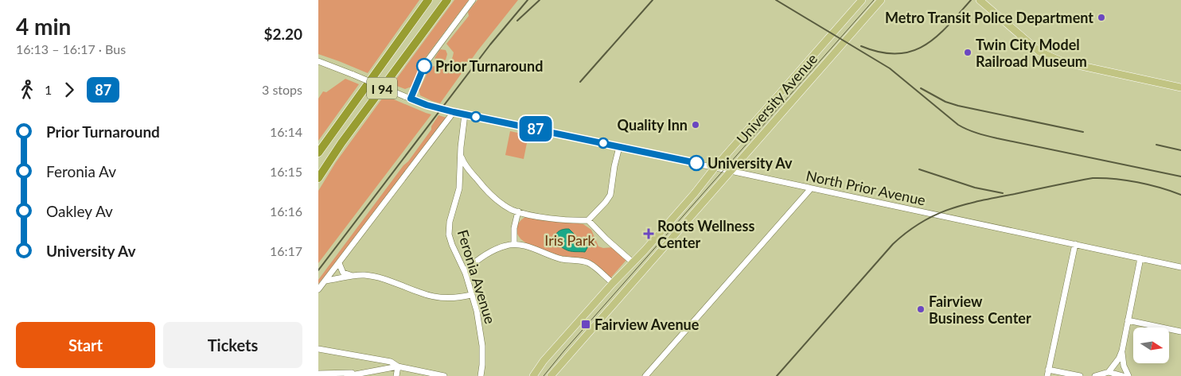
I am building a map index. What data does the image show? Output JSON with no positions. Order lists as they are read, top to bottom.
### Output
{
  "streets": {
    "highway": ["I 94"],
    "main road": ["University Avenue"],
    "street": ["North Prior Avenue", "Feronia Avenue"]
  },
  "crossings": [
    ["University Avenue", "North Prior Avenue"],
    ["North Prior Avenue", "Feronia Avenue"]
  ],
  "parks": ["Iris Park"],
  "places": {
    "other": [
      "Metro Transit Police Department",
      "Twin City Model Railroad Museum",
      "Prior Turnaround",
      "Quality Inn",
      "University Av",
      "Fairview Business Center"
    ],
    "health": ["Roots Wellness Center"],
    "transit": ["Fairview Avenue"]
  },
  "lines": ["bus line 87"],
  "north": "right",
  "page": {
    "heading": ["4 min", "16:13 – 16:17 · Bus", "$2.20"],
    "on_map": "87",
    "legs": ["1", "87", "3 stops"],
    "list": [
      {
        "name": "Prior Turnaround",
        "value": "16:14"
      },
      {
        "name": "Feronia Av",
        "value": "16:15"
      },
      {
        "name": "Oakley Av",
        "value": "16:16"
      },
      {
        "name": "University Av",
        "value": "16:17"
      }
    ],
    "buttons": ["Start", "Tickets"]
  }
}
